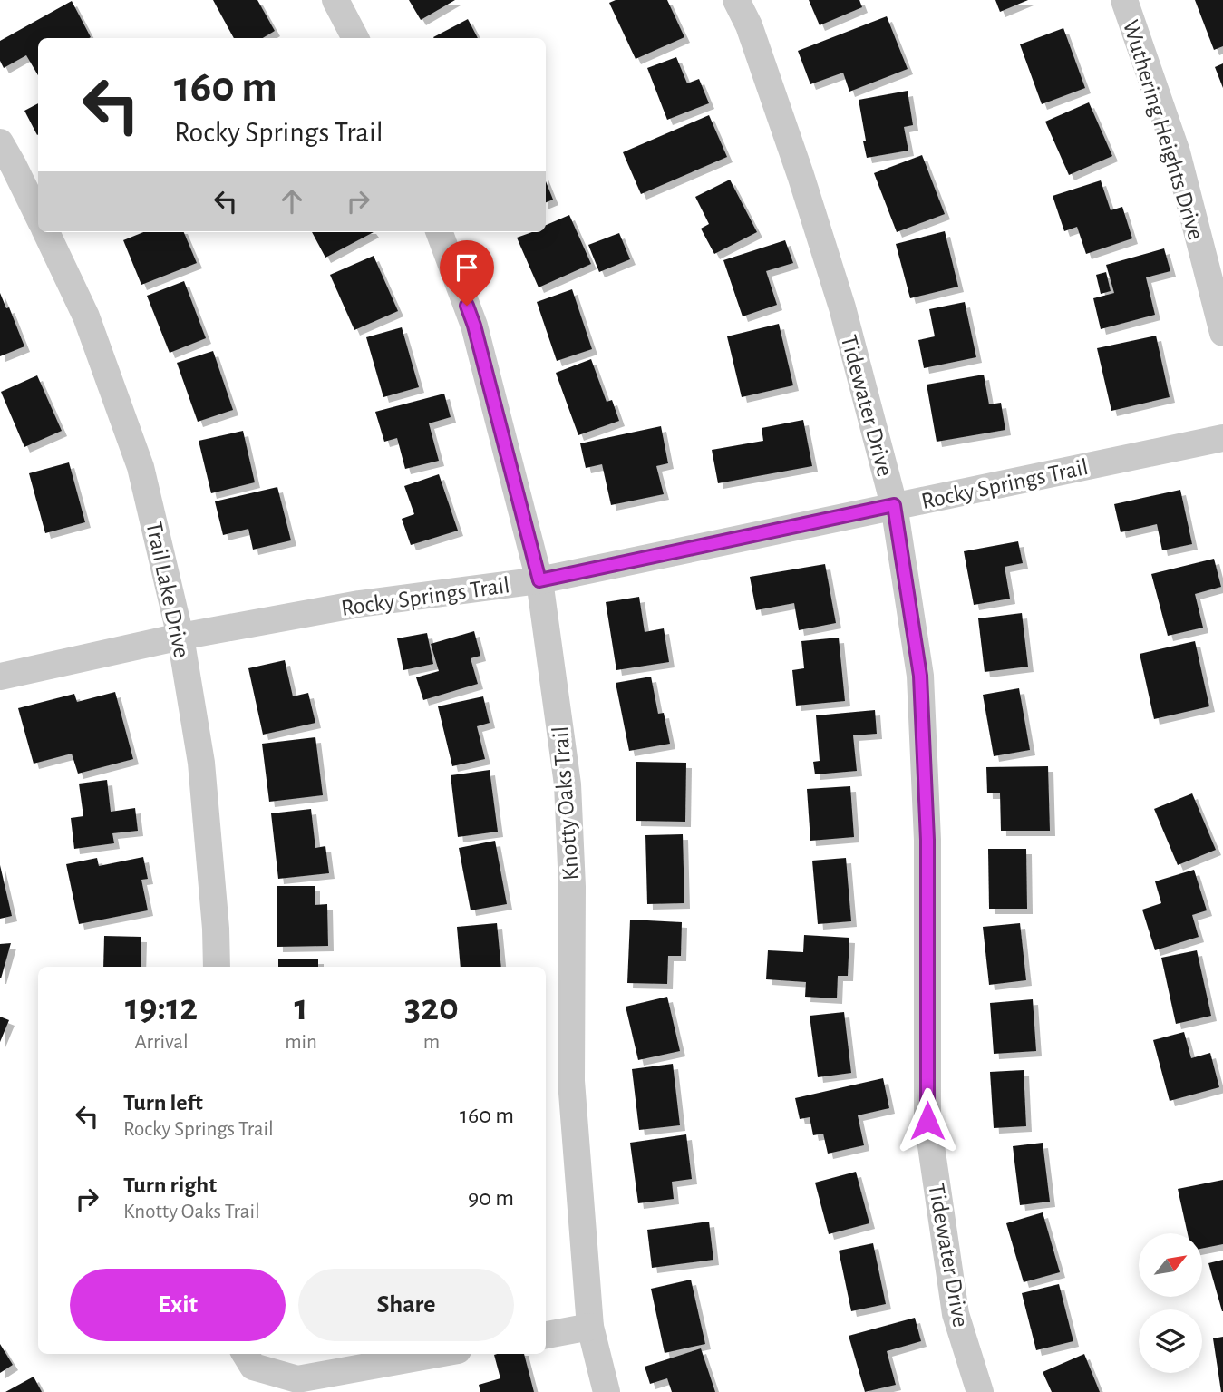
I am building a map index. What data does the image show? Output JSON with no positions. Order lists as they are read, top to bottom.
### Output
{
  "streets": {
    "street": [
      "Wuthering Heights Drive",
      "Tidewater Drive",
      "Rocky Springs Trail",
      "Trail Lake Drive",
      "Knotty Oaks Trail"
    ]
  },
  "crossings": [
    ["Tidewater Drive", "Rocky Springs Trail"],
    ["Rocky Springs Trail", "Trail Lake Drive"],
    ["Rocky Springs Trail", "Knotty Oaks Trail"]
  ],
  "north": "top right",
  "page": {
    "turn": ["160 m", "Rocky Springs Trail"],
    "eta": [
      "19:12",
      "Arrival",
      "1",
      "min",
      "320",
      "m"
    ],
    "list": [
      {
        "name": "Turn left",
        "note": "Rocky Springs Trail",
        "value": "160 m"
      },
      {
        "name": "Turn right",
        "note": "Knotty Oaks Trail",
        "value": "90 m"
      }
    ],
    "buttons": ["Exit", "Share"]
  }
}
